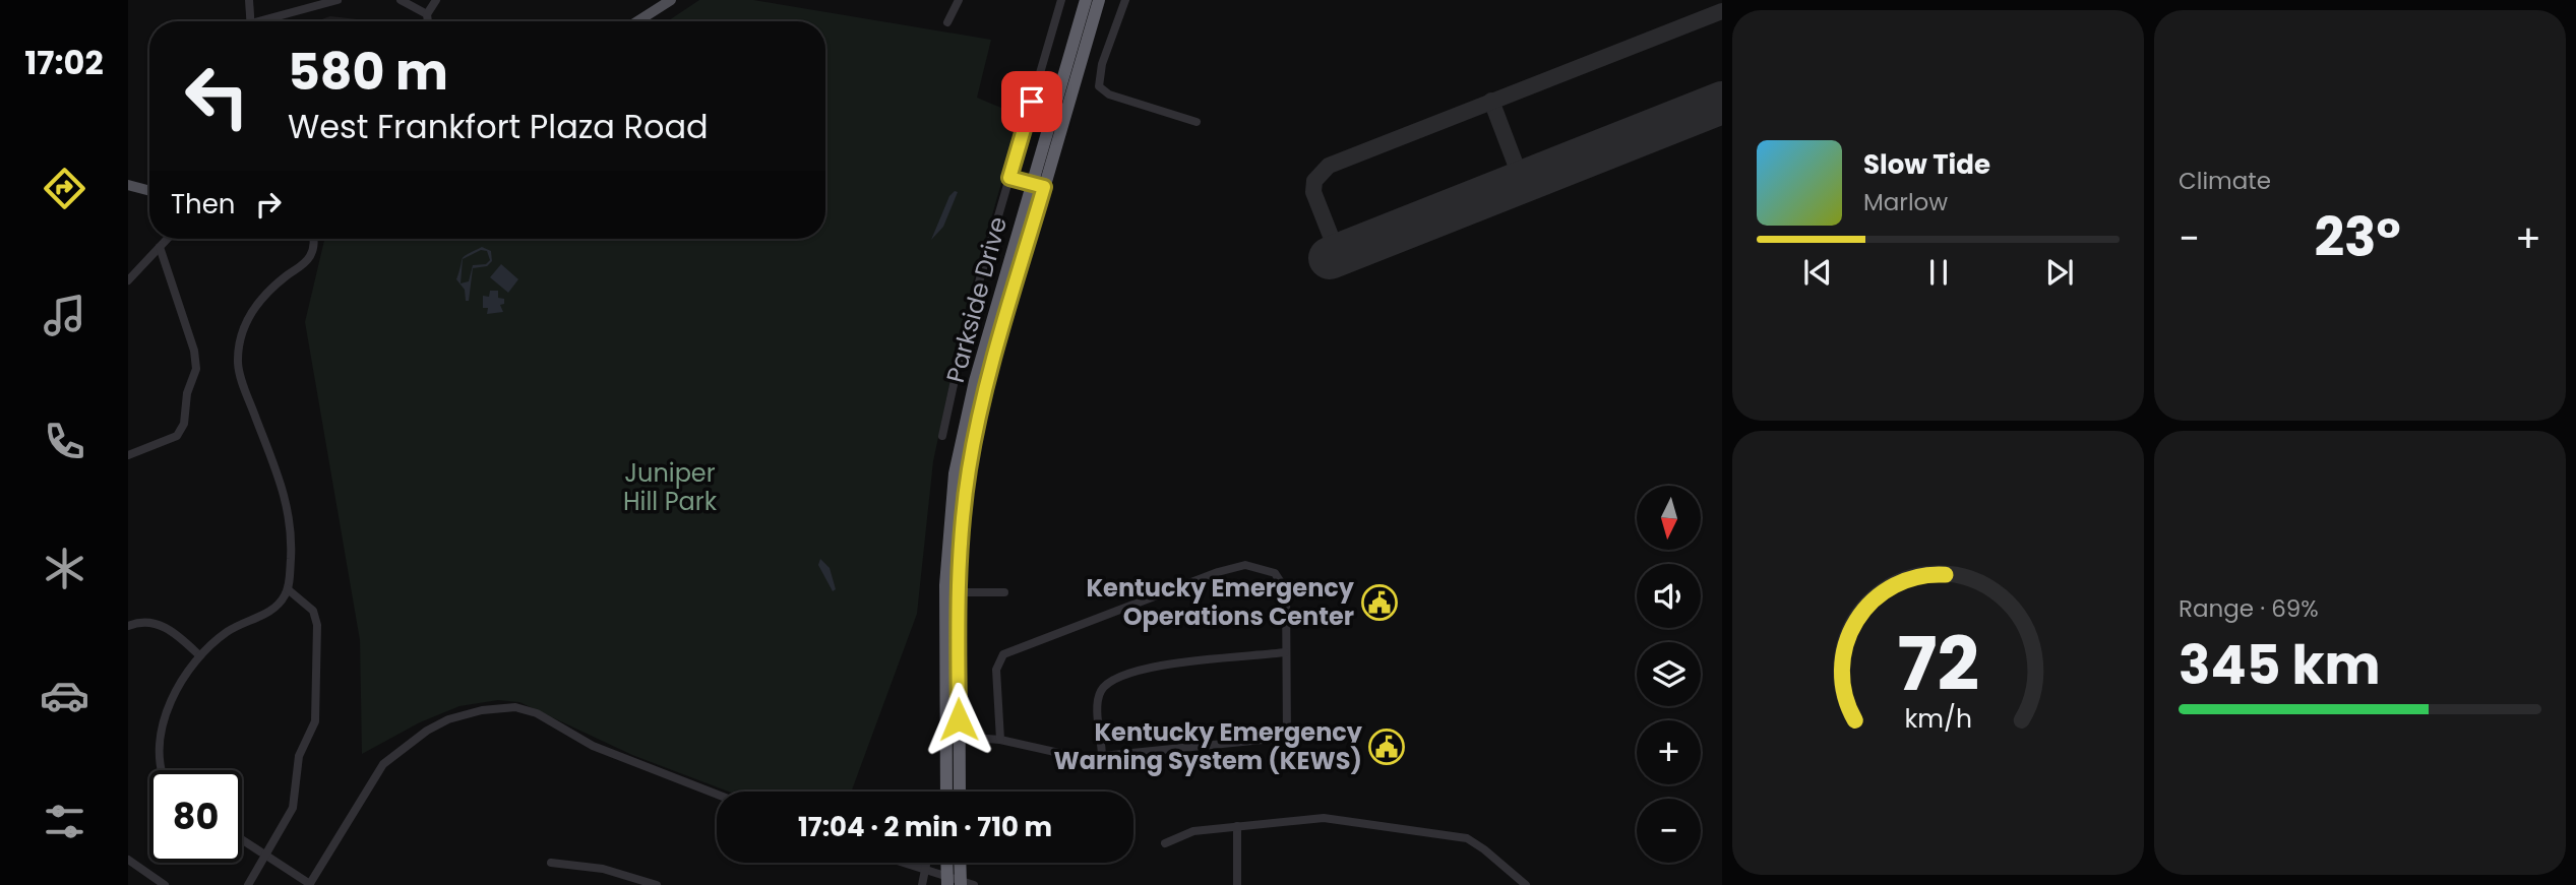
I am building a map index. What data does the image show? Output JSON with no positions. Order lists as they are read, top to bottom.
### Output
{
  "streets": {
    "street": ["Parkside Drive"]
  },
  "parks": ["Juniper Hill Park"],
  "places": {
    "public building": ["Kentucky Emergency Operations Center", "Kentucky Emergency Warning System (KEWS)"]
  },
  "north": "bottom",
  "page": {
    "tabs": "17:02",
    "tile": [
      "Climate",
      ["Range · 69%", "345 km"]
    ],
    "turn": ["580 m", "West Frankfort Plaza Road"],
    "song": ["Slow Tide", "Marlow"],
    "then": "Then",
    "heat": ["−", "23°", "+"],
    "map_buttons": ["+", "−"],
    "limit": "80",
    "trip": "17:04 · 2 min · 710 m",
    "gauge": ["72", "km/h"]
  }
}
